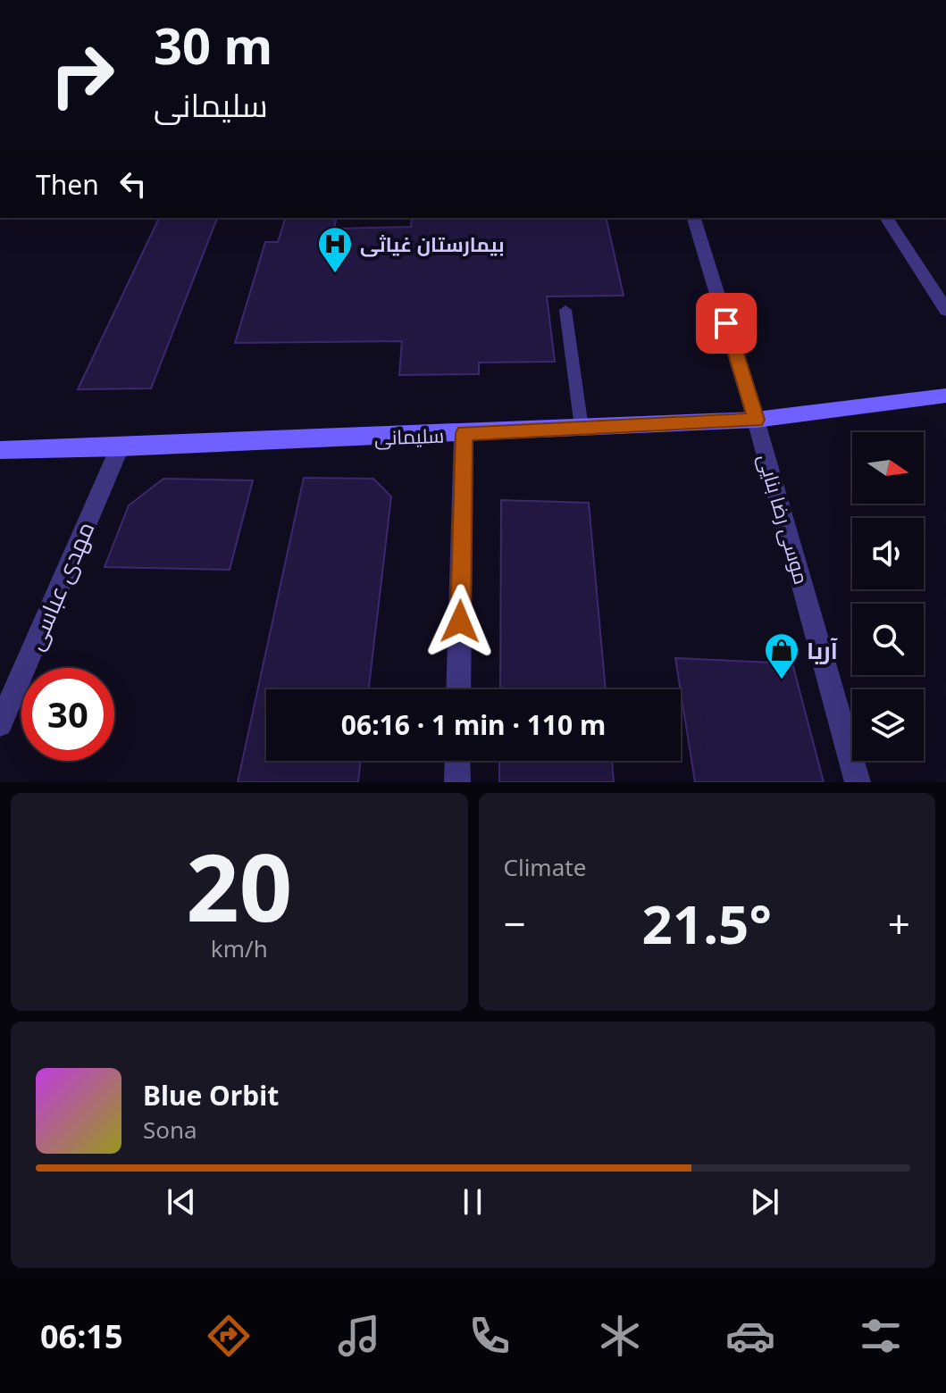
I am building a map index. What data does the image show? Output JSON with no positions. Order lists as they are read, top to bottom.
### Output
{
  "streets": {
    "main road": ["سلیمانی"],
    "street": ["موسی رضا بنایی", "مهدی عباسی"]
  },
  "crossings": [
    ["سلیمانی", "موسی رضا بنایی"],
    ["سلیمانی", "مهدی عباسی"]
  ],
  "places": {
    "hospital": ["بیمارستان غیاثی"],
    "shop": ["آریا"]
  },
  "north": "right",
  "page": {
    "turn": ["30 m", "سلیمانی"],
    "then": "Then",
    "limit": "30",
    "trip": "06:16 · 1 min · 110 m",
    "tile": [
      ["20", "km/h"],
      "Climate"
    ],
    "heat": ["−", "21.5°", "+"],
    "song": ["Blue Orbit", "Sona"],
    "tabs": "06:15"
  }
}
